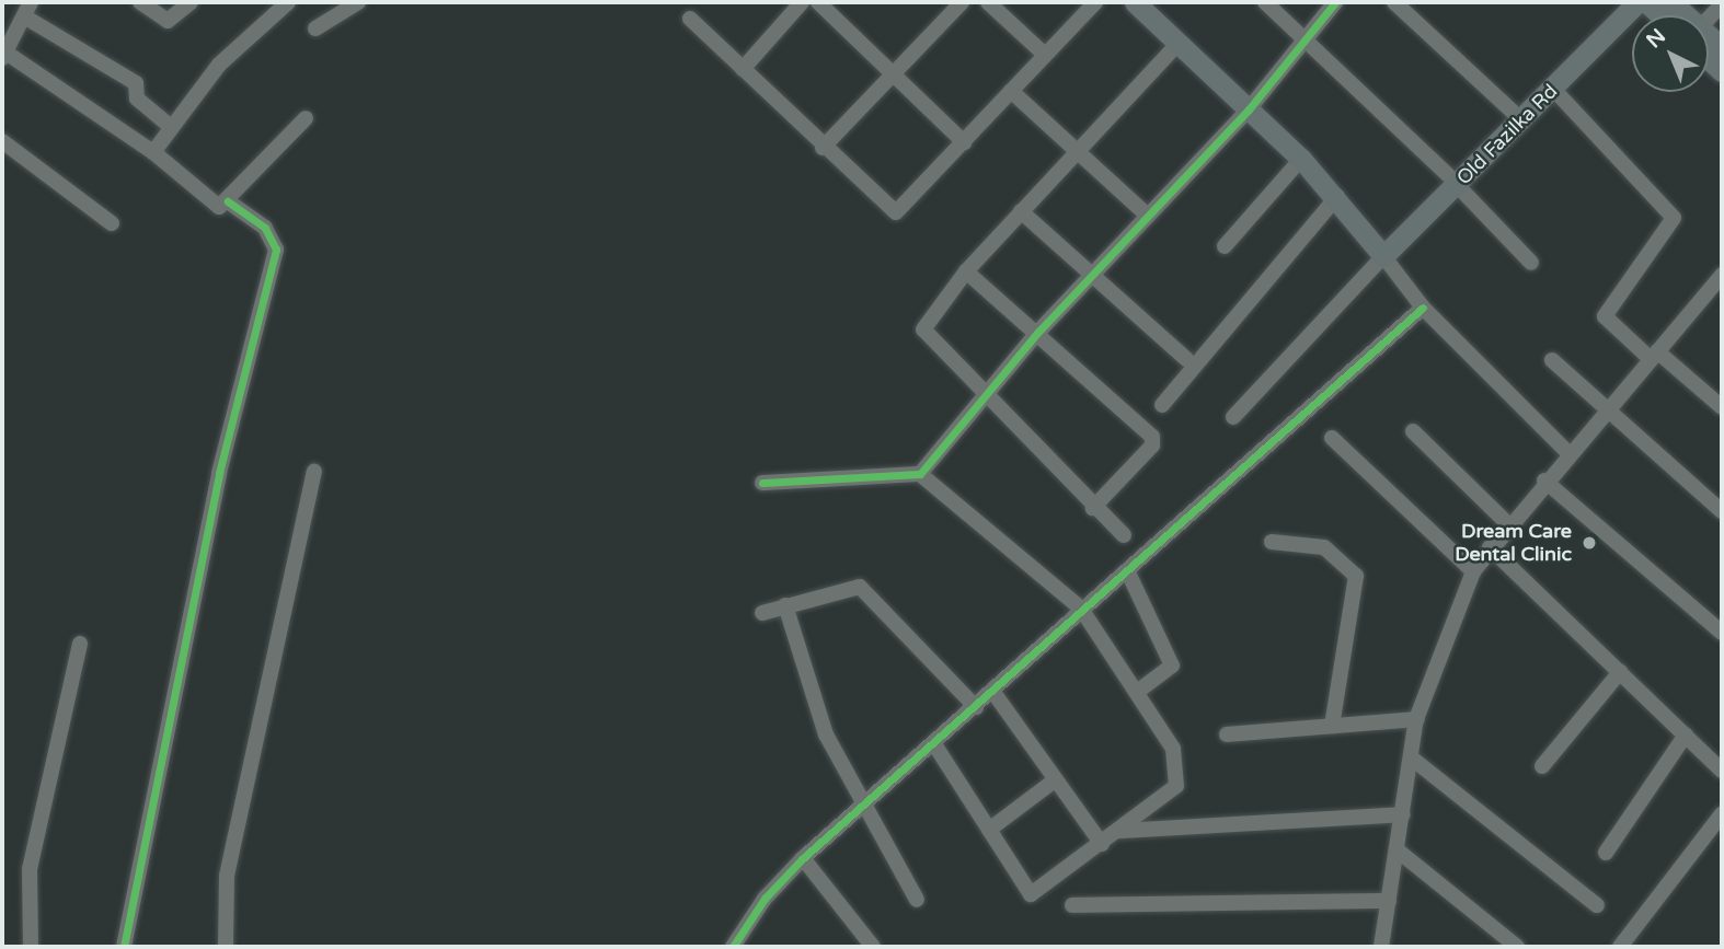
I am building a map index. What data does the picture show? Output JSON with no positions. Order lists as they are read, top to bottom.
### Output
{
  "streets": {
    "main road": ["Old Fazilka Rd"]
  },
  "places": ["Dream Care Dental Clinic"],
  "north": "top left"
}
